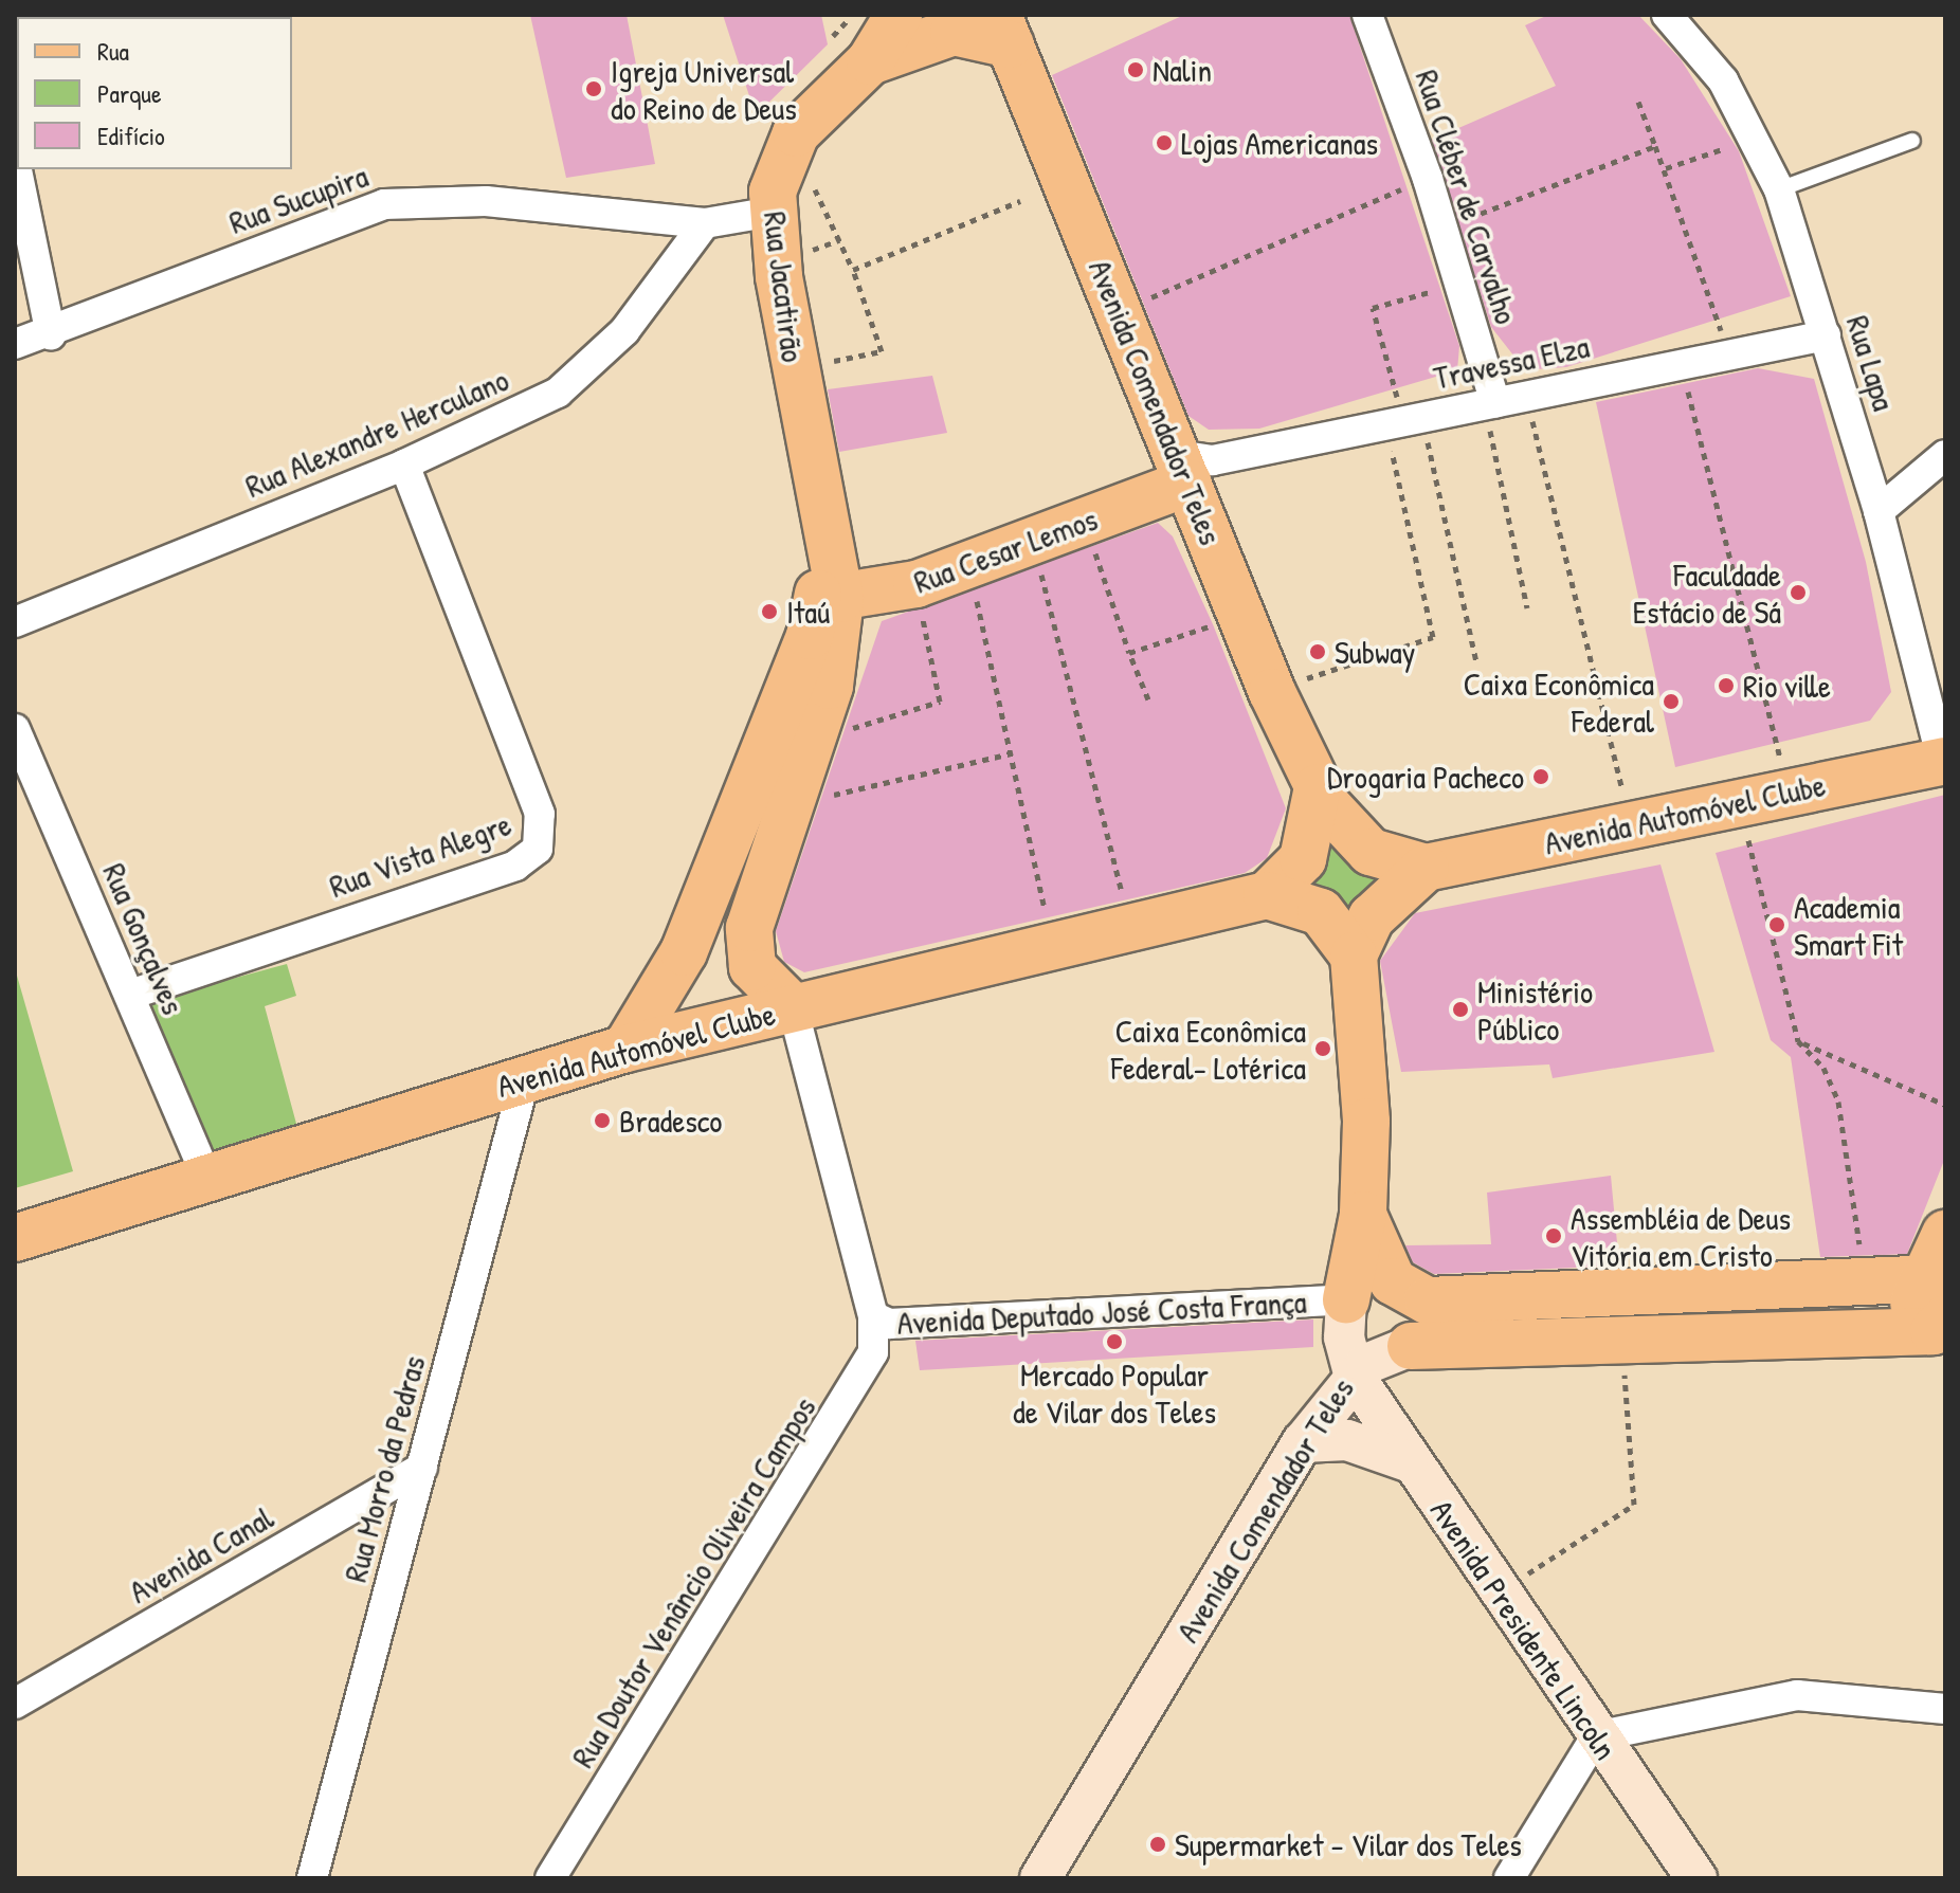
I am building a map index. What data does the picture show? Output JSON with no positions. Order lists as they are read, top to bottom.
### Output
{
  "streets": {
    "main road": [
      "Rua Jacatirão",
      "Avenida Comendador Teles",
      "Rua Cesar Lemos",
      "Avenida Automóvel Clube",
      "Avenida Presidente Lincoln"
    ],
    "street": [
      "Rua Cléber de Carvalho",
      "Rua Sucupira",
      "Travessa Elza",
      "Rua Lapa",
      "Rua Alexandre Herculano",
      "Rua Vista Alegre",
      "Rua Gonçalves",
      "Avenida Deputado José Costa França",
      "Rua Morro da Pedras",
      "Avenida Canal",
      "Rua Doutor Venâncio Oliveira Campos"
    ]
  },
  "crossings": [
    ["Rua Cléber de Carvalho", "Travessa Elza"],
    ["Rua Sucupira", "Rua Jacatirão"],
    ["Rua Sucupira", "Rua Alexandre Herculano"],
    ["Rua Jacatirão", "Rua Cesar Lemos"],
    ["Rua Jacatirão", "Avenida Automóvel Clube"],
    ["Rua Jacatirão", "Avenida Deputado José Costa França"],
    ["Travessa Elza", "Rua Lapa"],
    ["Travessa Elza", "Avenida Comendador Teles"],
    ["Travessa Elza", "Rua Cesar Lemos"],
    ["Rua Lapa", "Avenida Automóvel Clube"],
    ["Avenida Comendador Teles", "Rua Cesar Lemos"],
    ["Avenida Comendador Teles", "Avenida Automóvel Clube"],
    ["Avenida Comendador Teles", "Avenida Deputado José Costa França"],
    ["Avenida Comendador Teles", "Avenida Presidente Lincoln"],
    ["Rua Alexandre Herculano", "Rua Vista Alegre"],
    ["Avenida Automóvel Clube", "Rua Gonçalves"],
    ["Avenida Automóvel Clube", "Avenida Deputado José Costa França"],
    ["Avenida Automóvel Clube", "Rua Morro da Pedras"],
    ["Rua Vista Alegre", "Rua Gonçalves"],
    ["Avenida Deputado José Costa França", "Rua Doutor Venâncio Oliveira Campos"],
    ["Rua Morro da Pedras", "Avenida Canal"]
  ],
  "places": [
    "Nalin",
    "Igreja Universal do Reino de Deus",
    "Lojas Americanas",
    "Faculdade Estácio de Sá",
    "Itaú",
    "Subway",
    "Rio ville",
    "Caixa Econômica Federal",
    "Drogaria Pacheco",
    "Academia Smart Fit",
    "Ministério Público",
    "Caixa Econômica Federal- Lotérica",
    "Bradesco",
    "Assembléia de Deus Vitória em Cristo",
    "Mercado Popular de Vilar dos Teles",
    "Supermarket - Vilar dos Teles"
  ],
  "legend": ["Rua", "Parque", "Edifício"]
}
